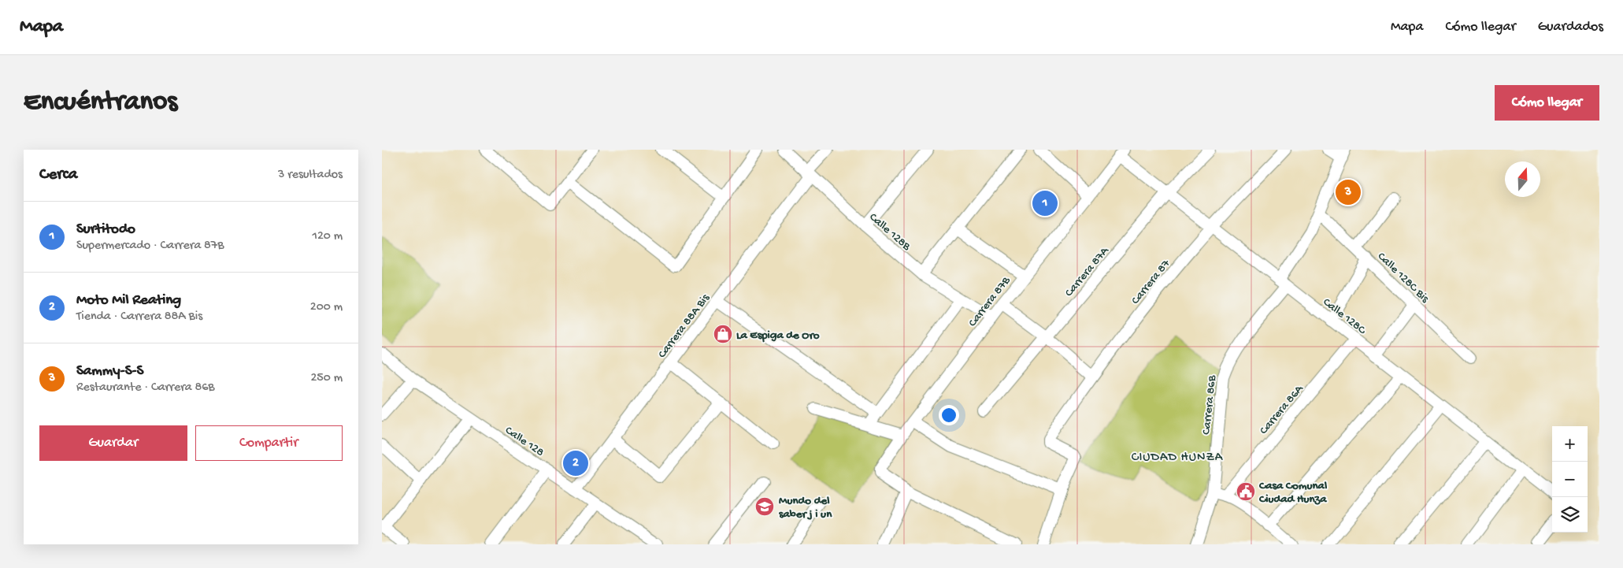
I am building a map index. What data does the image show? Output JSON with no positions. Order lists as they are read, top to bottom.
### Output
{
  "streets": {
    "street": [
      "Calle 128B",
      "Carrera 87A",
      "Calle 128C Bis",
      "Carrera 87",
      "Carrera 87B",
      "Calle 128C",
      "Carrera 88A Bis",
      "Carrera 86B",
      "Carrera 86A",
      "Calle 128"
    ]
  },
  "crossings": [
    ["Calle 128B", "Carrera 87B"],
    ["Calle 128B", "Carrera 88A Bis"],
    ["Carrera 87A", "Calle 128C"],
    ["Calle 128C Bis", "Carrera 86B"],
    ["Carrera 87", "Calle 128C"],
    ["Carrera 87B", "Calle 128C"],
    ["Calle 128C", "Carrera 86B"],
    ["Calle 128C", "Carrera 86A"],
    ["Carrera 88A Bis", "Calle 128"]
  ],
  "districts": ["CIUDAD HUNZA"],
  "places": {
    "shop": ["La Espiga de Oro"],
    "public building": ["Casa Comunal Ciudad Hunza"],
    "school or university": ["Mundo del saber j i un"]
  },
  "north": "top",
  "page": {
    "header": "Mapa",
    "nav": ["Mapa", "Cómo llegar", "Guardados"],
    "buttons": [
      "Cómo llegar",
      ["Guardar", "Compartir"]
    ],
    "title": "Encuéntranos",
    "heading": ["Cerca", "3 resultados"],
    "pins": ["3", "1", "2"],
    "list": [
      {
        "mark": "1",
        "name": "Surtitodo",
        "note": "Supermercado · Carrera 87B",
        "value": "120 m"
      },
      {
        "mark": "2",
        "name": "Moto Mil Reating",
        "note": "Tienda · Carrera 88A Bis",
        "value": "200 m"
      },
      {
        "mark": "3",
        "name": "Sammy-S-S",
        "note": "Restaurante · Carrera 86B",
        "value": "250 m"
      }
    ],
    "map_buttons": ["+", "−"]
  }
}
